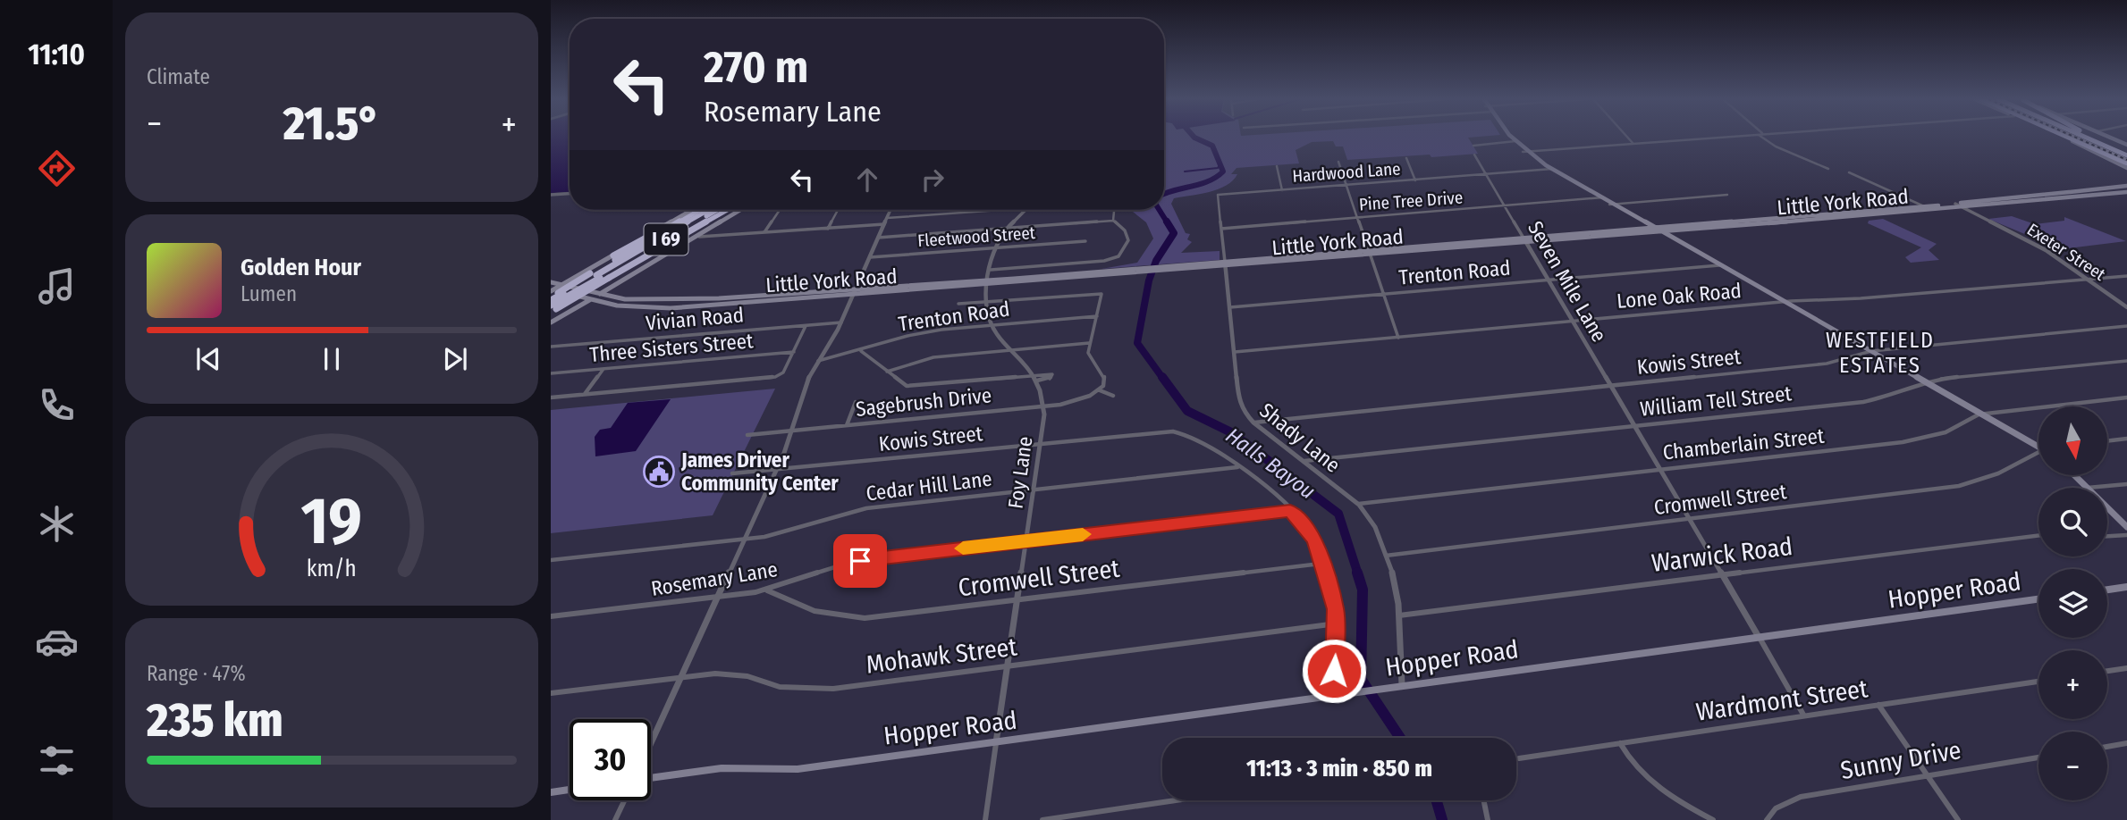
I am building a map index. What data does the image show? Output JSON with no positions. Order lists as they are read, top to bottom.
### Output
{
  "streets": {
    "highway": ["I 69"],
    "main road": ["Little York Road", "Hopper Road"],
    "street": [
      "Hardwood Lane",
      "Pine Tree Drive",
      "Fleetwood Street",
      "Exeter Street",
      "Trenton Road",
      "Seven Mile Lane",
      "Lone Oak Road",
      "Vivian Road",
      "Three Sisters Street",
      "Kowis Street",
      "William Tell Street",
      "Sagebrush Drive",
      "Shady Lane",
      "Chamberlain Street",
      "Foy Lane",
      "Cedar Hill Lane",
      "Cromwell Street",
      "Warwick Road",
      "Rosemary Lane",
      "Mohawk Street",
      "Wardmont Street",
      "Sunny Drive"
    ]
  },
  "crossings": [
    ["Hardwood Lane", "Seven Mile Lane"],
    ["Hardwood Lane", "Shady Lane"],
    ["Pine Tree Drive", "Seven Mile Lane"],
    ["Pine Tree Drive", "Shady Lane"],
    ["Little York Road", "I 69"],
    ["Little York Road", "Exeter Street"],
    ["Little York Road", "Seven Mile Lane"],
    ["Little York Road", "Shady Lane"],
    ["Little York Road", "Foy Lane"],
    ["Fleetwood Street", "Foy Lane"],
    ["Exeter Street", "Lone Oak Road"],
    ["Trenton Road", "Seven Mile Lane"],
    ["Trenton Road", "Shady Lane"],
    ["Trenton Road", "Foy Lane"],
    ["Seven Mile Lane", "Lone Oak Road"],
    ["Seven Mile Lane", "Kowis Street"],
    ["Seven Mile Lane", "William Tell Street"],
    ["Seven Mile Lane", "Chamberlain Street"],
    ["Seven Mile Lane", "Cromwell Street"],
    ["Seven Mile Lane", "Warwick Road"],
    ["Seven Mile Lane", "Hopper Road"],
    ["Seven Mile Lane", "Wardmont Street"],
    ["Lone Oak Road", "Shady Lane"],
    ["Kowis Street", "Shady Lane"],
    ["Kowis Street", "Foy Lane"],
    ["Kowis Street", "Cedar Hill Lane"],
    ["William Tell Street", "Shady Lane"],
    ["Sagebrush Drive", "Foy Lane"],
    ["Shady Lane", "Chamberlain Street"],
    ["Shady Lane", "Cromwell Street"],
    ["Shady Lane", "Warwick Road"],
    ["Shady Lane", "Hopper Road"],
    ["Foy Lane", "Cedar Hill Lane"],
    ["Foy Lane", "Cromwell Street"],
    ["Foy Lane", "Rosemary Lane"],
    ["Foy Lane", "Hopper Road"],
    ["Foy Lane", "Mohawk Street"],
    ["Cromwell Street", "Rosemary Lane"]
  ],
  "districts": ["WESTFIELD ESTATES"],
  "water": ["Halls Bayou"],
  "places": {
    "public building": ["James Driver Community Center"]
  },
  "north": "bottom",
  "page": {
    "tabs": "11:10",
    "tile": [
      "Climate",
      ["Range · 47%", "235 km"]
    ],
    "turn": ["270 m", "Rosemary Lane"],
    "heat": ["−", "21.5°", "+"],
    "song": ["Golden Hour", "Lumen"],
    "map_buttons": ["+", "−"],
    "limit": "30",
    "trip": "11:13 · 3 min · 850 m",
    "gauge": ["19", "km/h"]
  }
}
